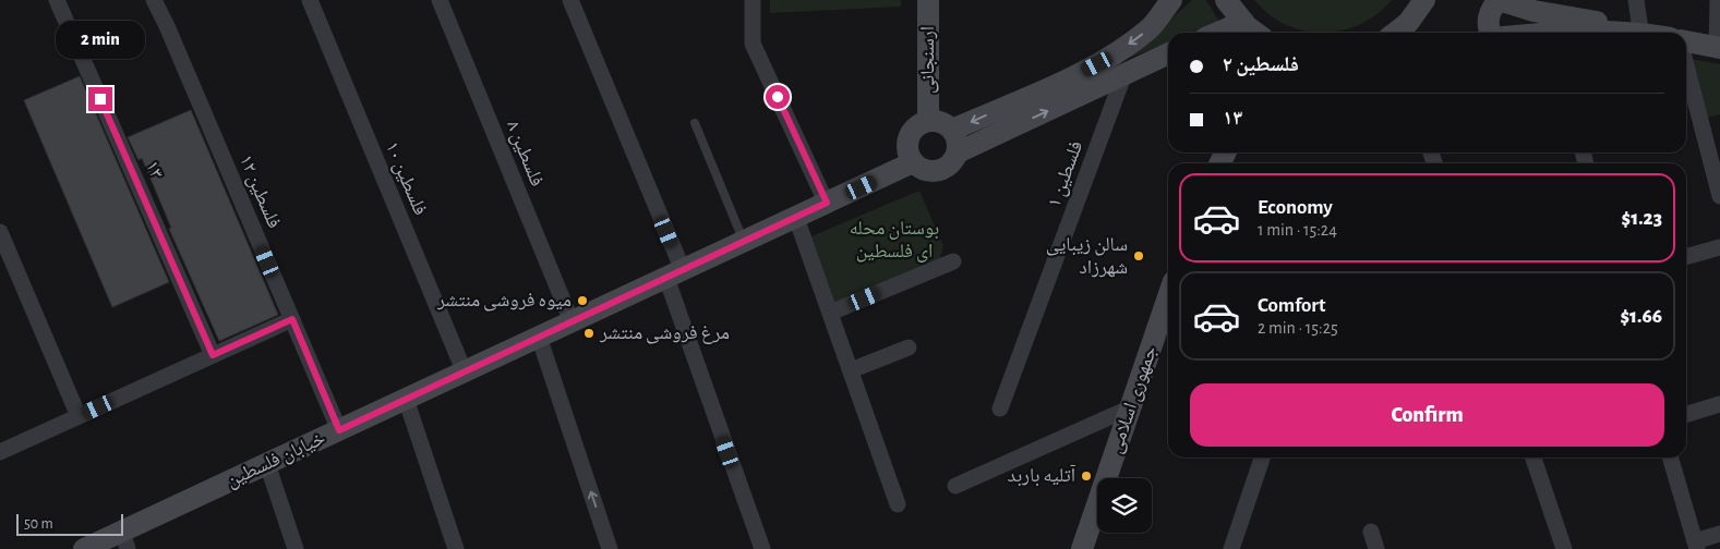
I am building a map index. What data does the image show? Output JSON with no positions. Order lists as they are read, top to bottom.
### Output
{
  "streets": {
    "street": [
      "ارسنجانی",
      "فلسطین ۸",
      "۱۳",
      "فلسطین ۱",
      "فلسطین ۱۰",
      "فلسطین ۱۲",
      "جمهوری اسلامی",
      "خیابان فلسطین"
    ]
  },
  "crossings": [
    ["ارسنجانی", "خیابان فلسطین"],
    ["فلسطین ۸", "خیابان فلسطین"],
    ["فلسطین ۱۰", "خیابان فلسطین"],
    ["فلسطین ۱۲", "خیابان فلسطین"]
  ],
  "parks": ["بوستان محله ای فلسطین"],
  "places": [
    "سالن زیبایی شهرزاد",
    "میوه فروشی منتشر",
    "مرغ فروشی منتشر",
    "آتلیه باربد"
  ],
  "scale_bar": "50 m",
  "page": {
    "bubble": "2 min",
    "banner": ["فلسطین ۲", "۱۳"],
    "list": [
      {
        "name": "Economy",
        "note": "1 min · 15:24",
        "value": "$1.23"
      },
      {
        "name": "Comfort",
        "note": "2 min · 15:25",
        "value": "$1.66"
      }
    ],
    "buttons": "Confirm",
    "scale": "50 m"
  }
}
